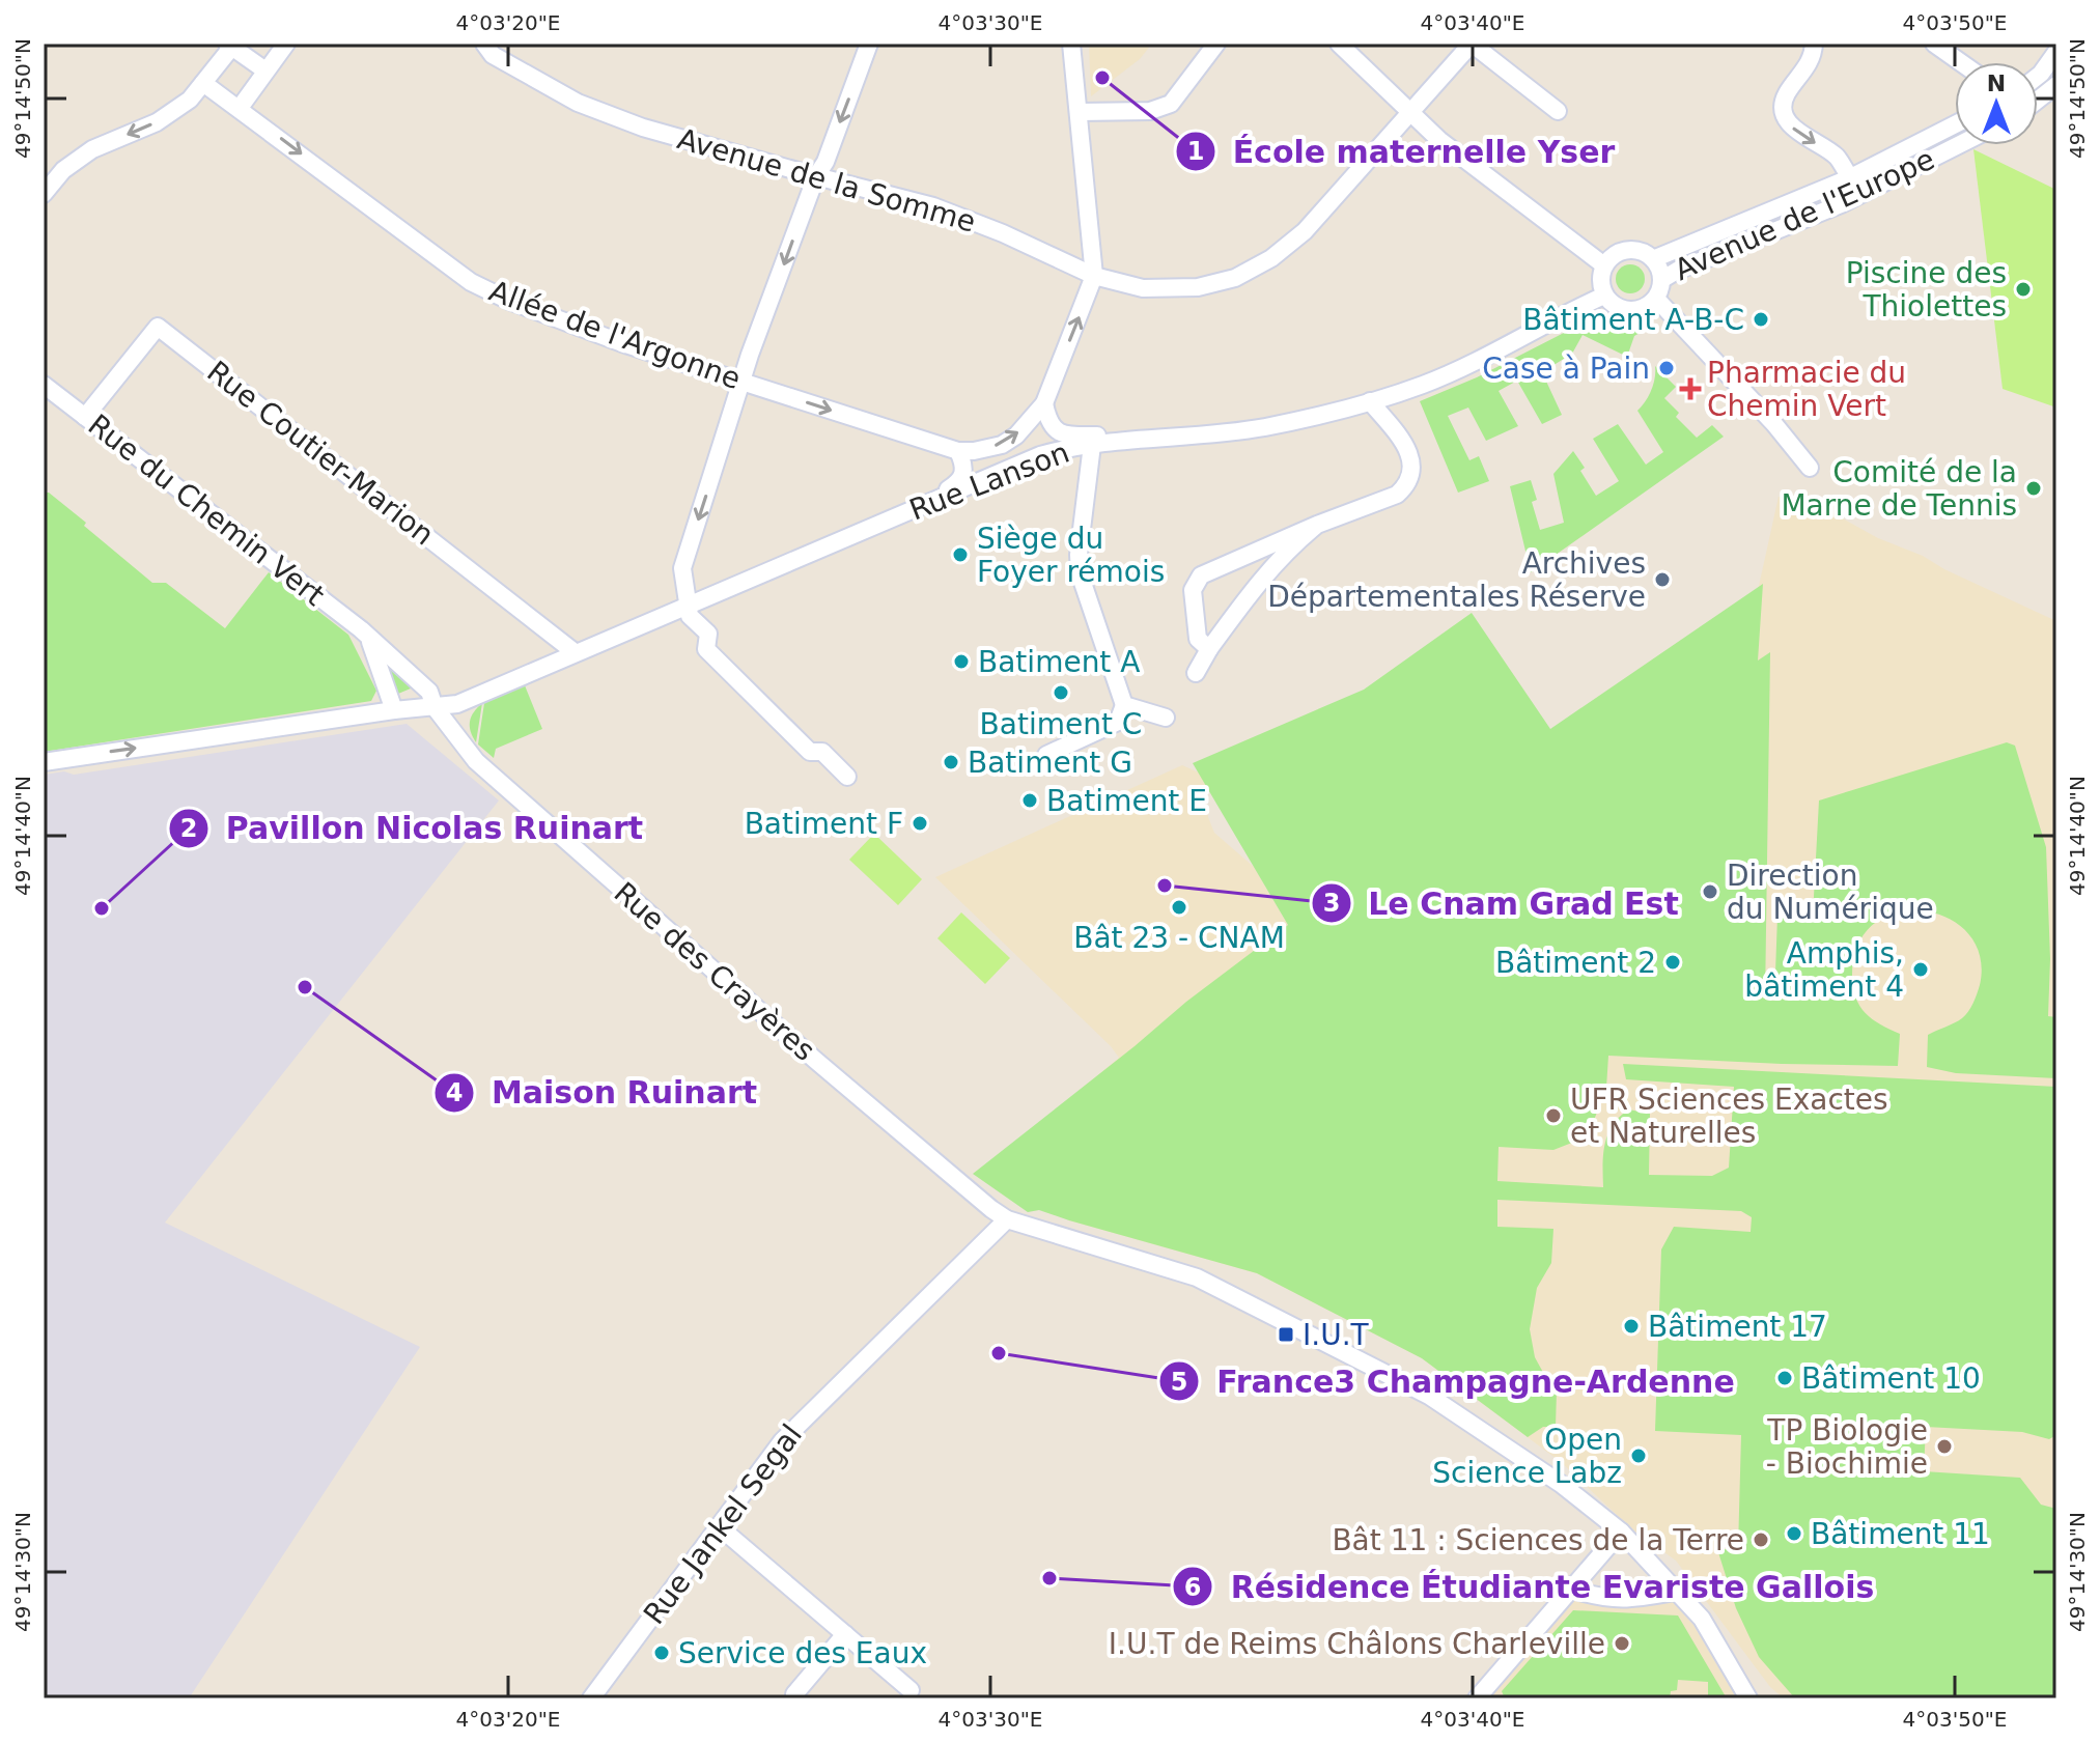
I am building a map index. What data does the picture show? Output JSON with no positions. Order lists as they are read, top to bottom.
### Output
{
  "streets": {
    "street": [
      "Avenue de la Somme",
      "Avenue de l'Europe",
      "Allée de l'Argonne",
      "Rue Coutier-Marion",
      "Rue Lanson",
      "Rue du Chemin Vert",
      "Rue des Crayères",
      "Rue Jankel Segal"
    ]
  },
  "crossings": [
    ["Avenue de l'Europe", "Rue Lanson"],
    ["Rue Coutier-Marion", "Rue Lanson"],
    ["Rue Coutier-Marion", "Rue du Chemin Vert"],
    ["Rue Lanson", "Rue du Chemin Vert"],
    ["Rue Lanson", "Rue des Crayères"],
    ["Rue du Chemin Vert", "Rue des Crayères"],
    ["Rue des Crayères", "Rue Jankel Segal"]
  ],
  "one_way": ["Allée de l'Argonne"],
  "places": {
    "other": [
      "École maternelle Yser",
      "Piscine des Thiolettes",
      "Bâtiment A-B-C",
      "Case à Pain",
      "Comité de la Marne de Tennis",
      "Siège du Foyer rémois",
      "Archives Départementales Réserve",
      "Batiment A",
      "Batiment C",
      "Batiment G",
      "Batiment E",
      "Batiment F",
      "Le Cnam Grad Est",
      "Direction du Numérique",
      "Bât 23 - CNAM",
      "Pavillon Nicolas Ruinart",
      "Bâtiment 2",
      "Amphis, bâtiment 4",
      "Maison Ruinart",
      "UFR Sciences Exactes et Naturelles",
      "Bâtiment 17",
      "France3 Champagne-Ardenne",
      "Bâtiment 10",
      "TP Biologie - Biochimie",
      "Open Science Labz",
      "Bâtiment 11",
      "Bât 11 : Sciences de la Terre",
      "Résidence Étudiante Evariste Gallois",
      "I.U.T de Reims Châlons Charleville",
      "Service des Eaux"
    ],
    "health": ["Pharmacie du Chemin Vert"],
    "transit": ["I.U.T"]
  },
  "north": "top",
  "coordinates": [
    "4°03'20\"E",
    "4°03'30\"E",
    "4°03'40\"E",
    "4°03'50\"E",
    "49°14'50\"N",
    "49°14'40\"N",
    "49°14'30\"N"
  ]
}
